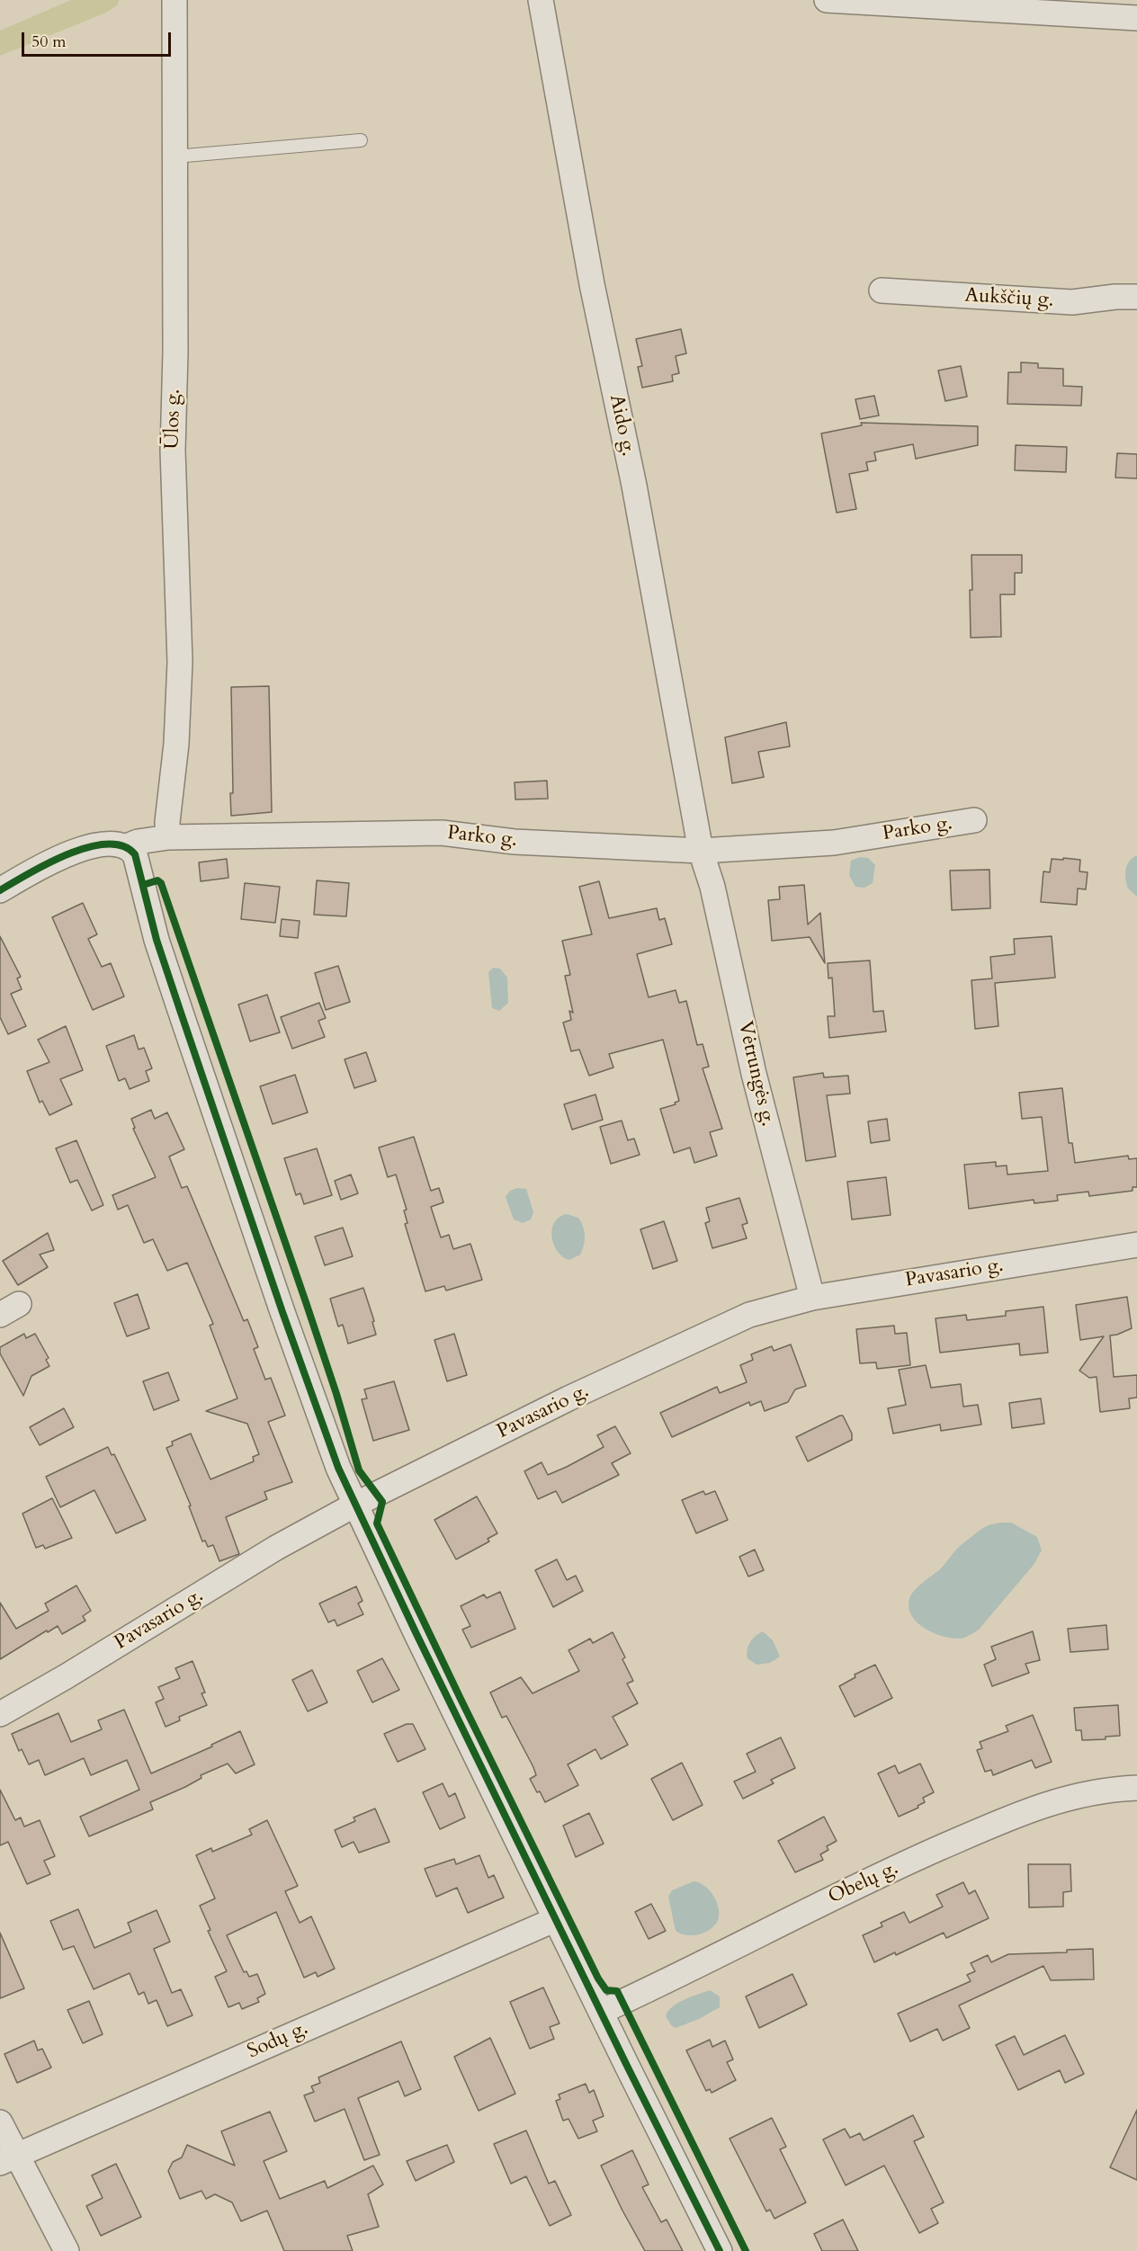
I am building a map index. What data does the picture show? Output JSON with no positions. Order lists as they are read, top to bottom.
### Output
{
  "streets": {
    "street": [
      "Aukščių g.",
      "Ūlos g.",
      "Aido g.",
      "Parko g.",
      "Vėtrungės g.",
      "Pavasario g.",
      "Obelų g.",
      "Sodų g."
    ]
  },
  "crossings": [
    ["Ūlos g.", "Parko g."],
    ["Aido g.", "Parko g."],
    ["Aido g.", "Vėtrungės g."],
    ["Parko g.", "Vėtrungės g."],
    ["Vėtrungės g.", "Pavasario g."]
  ],
  "scale_bar": "50 m"
}
